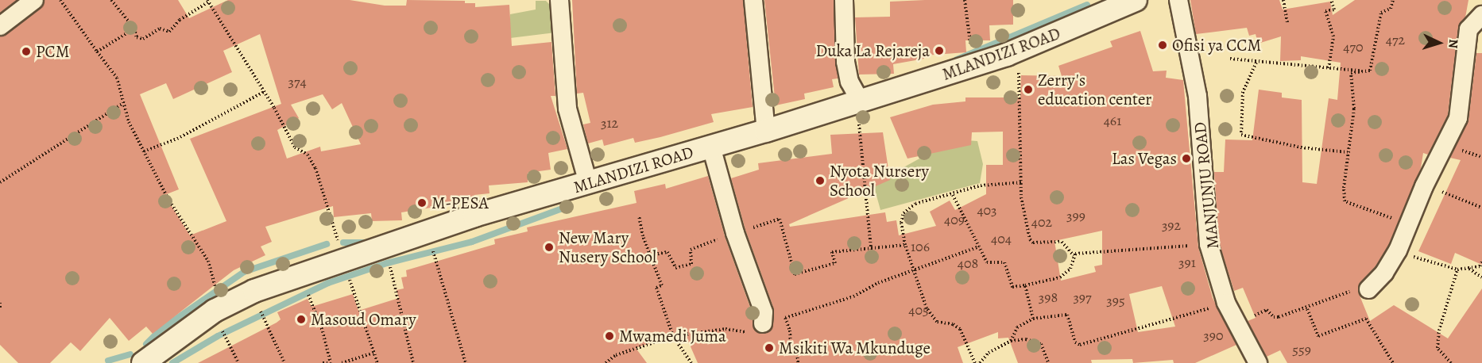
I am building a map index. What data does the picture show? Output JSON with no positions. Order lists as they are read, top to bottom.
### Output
{
  "streets": {
    "street": ["MLANDIZI ROAD", "MANJUNJU ROAD"]
  },
  "places": [
    "Ofisi ya CCM",
    "Duka La Rejareja",
    "PCM",
    "Zerry's education center",
    "Las Vegas",
    "Nyota Nursery School",
    "M-PESA",
    "New Mary Nusery School",
    "Masoud Omary",
    "Mwamedi Juma",
    "Msikiti Wa Mkunduge"
  ],
  "house_numbers": [
    "472",
    "470",
    "374",
    "461",
    "312",
    "403",
    "399",
    "409",
    "402",
    "392",
    "404",
    "106",
    "391",
    "408",
    "398",
    "397",
    "395",
    "405",
    "390",
    "559"
  ],
  "north": "right"
}
